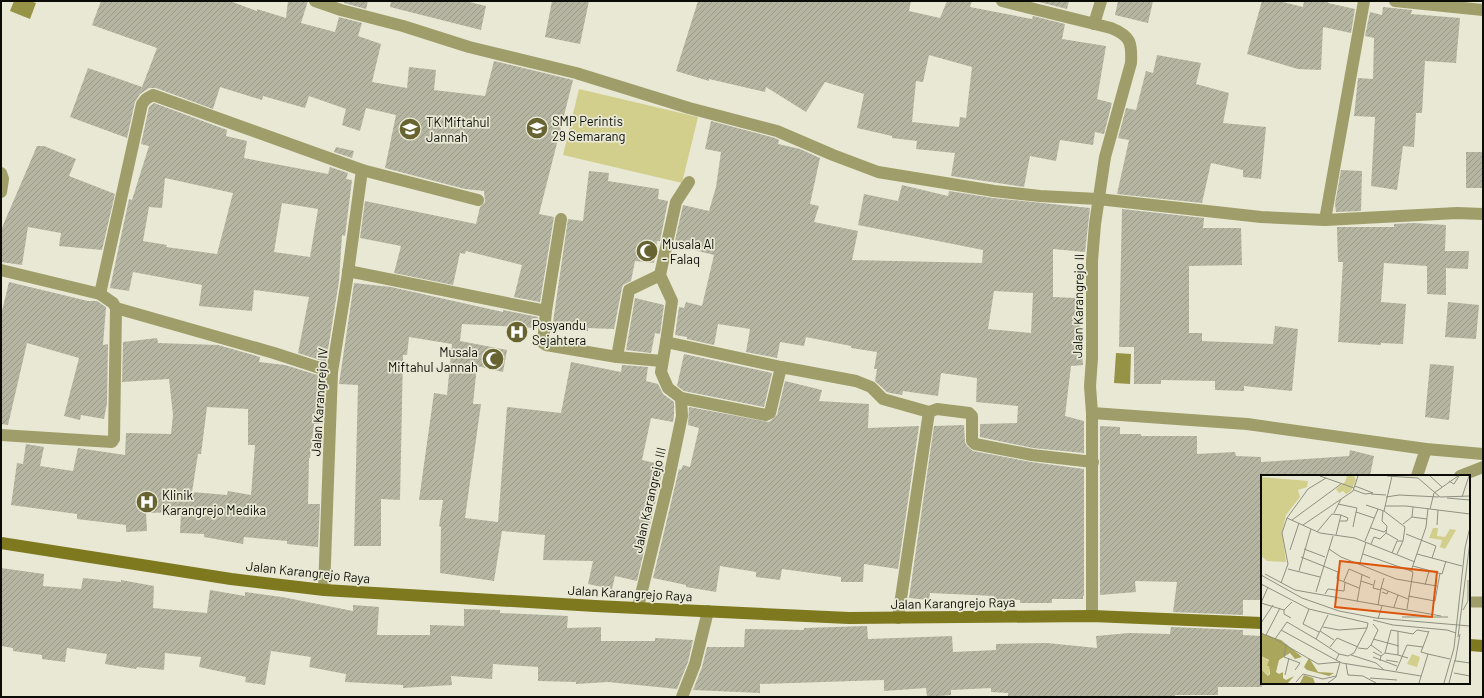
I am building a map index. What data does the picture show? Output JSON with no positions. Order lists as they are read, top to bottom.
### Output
{
  "streets": {
    "main road": ["Jalan Karangrejo Raya"],
    "street": ["Jalan Karangrejo II", "Jalan Karangrejo IV", "Jalan Karangrejo III"]
  },
  "crossings": [
    ["Jalan Karangrejo II", "Jalan Karangrejo Raya"],
    ["Jalan Karangrejo IV", "Jalan Karangrejo Raya"],
    ["Jalan Karangrejo III", "Jalan Karangrejo Raya"]
  ],
  "places": {
    "school or university": ["SMP Perintis 29 Semarang", "TK Miftahul Jannah"],
    "mosque": ["Musala Al - Falaq", "Musala Miftahul Jannah"],
    "hospital": ["Posyandu Sejahtera", "Klinik Karangrejo Medika"]
  }
}
